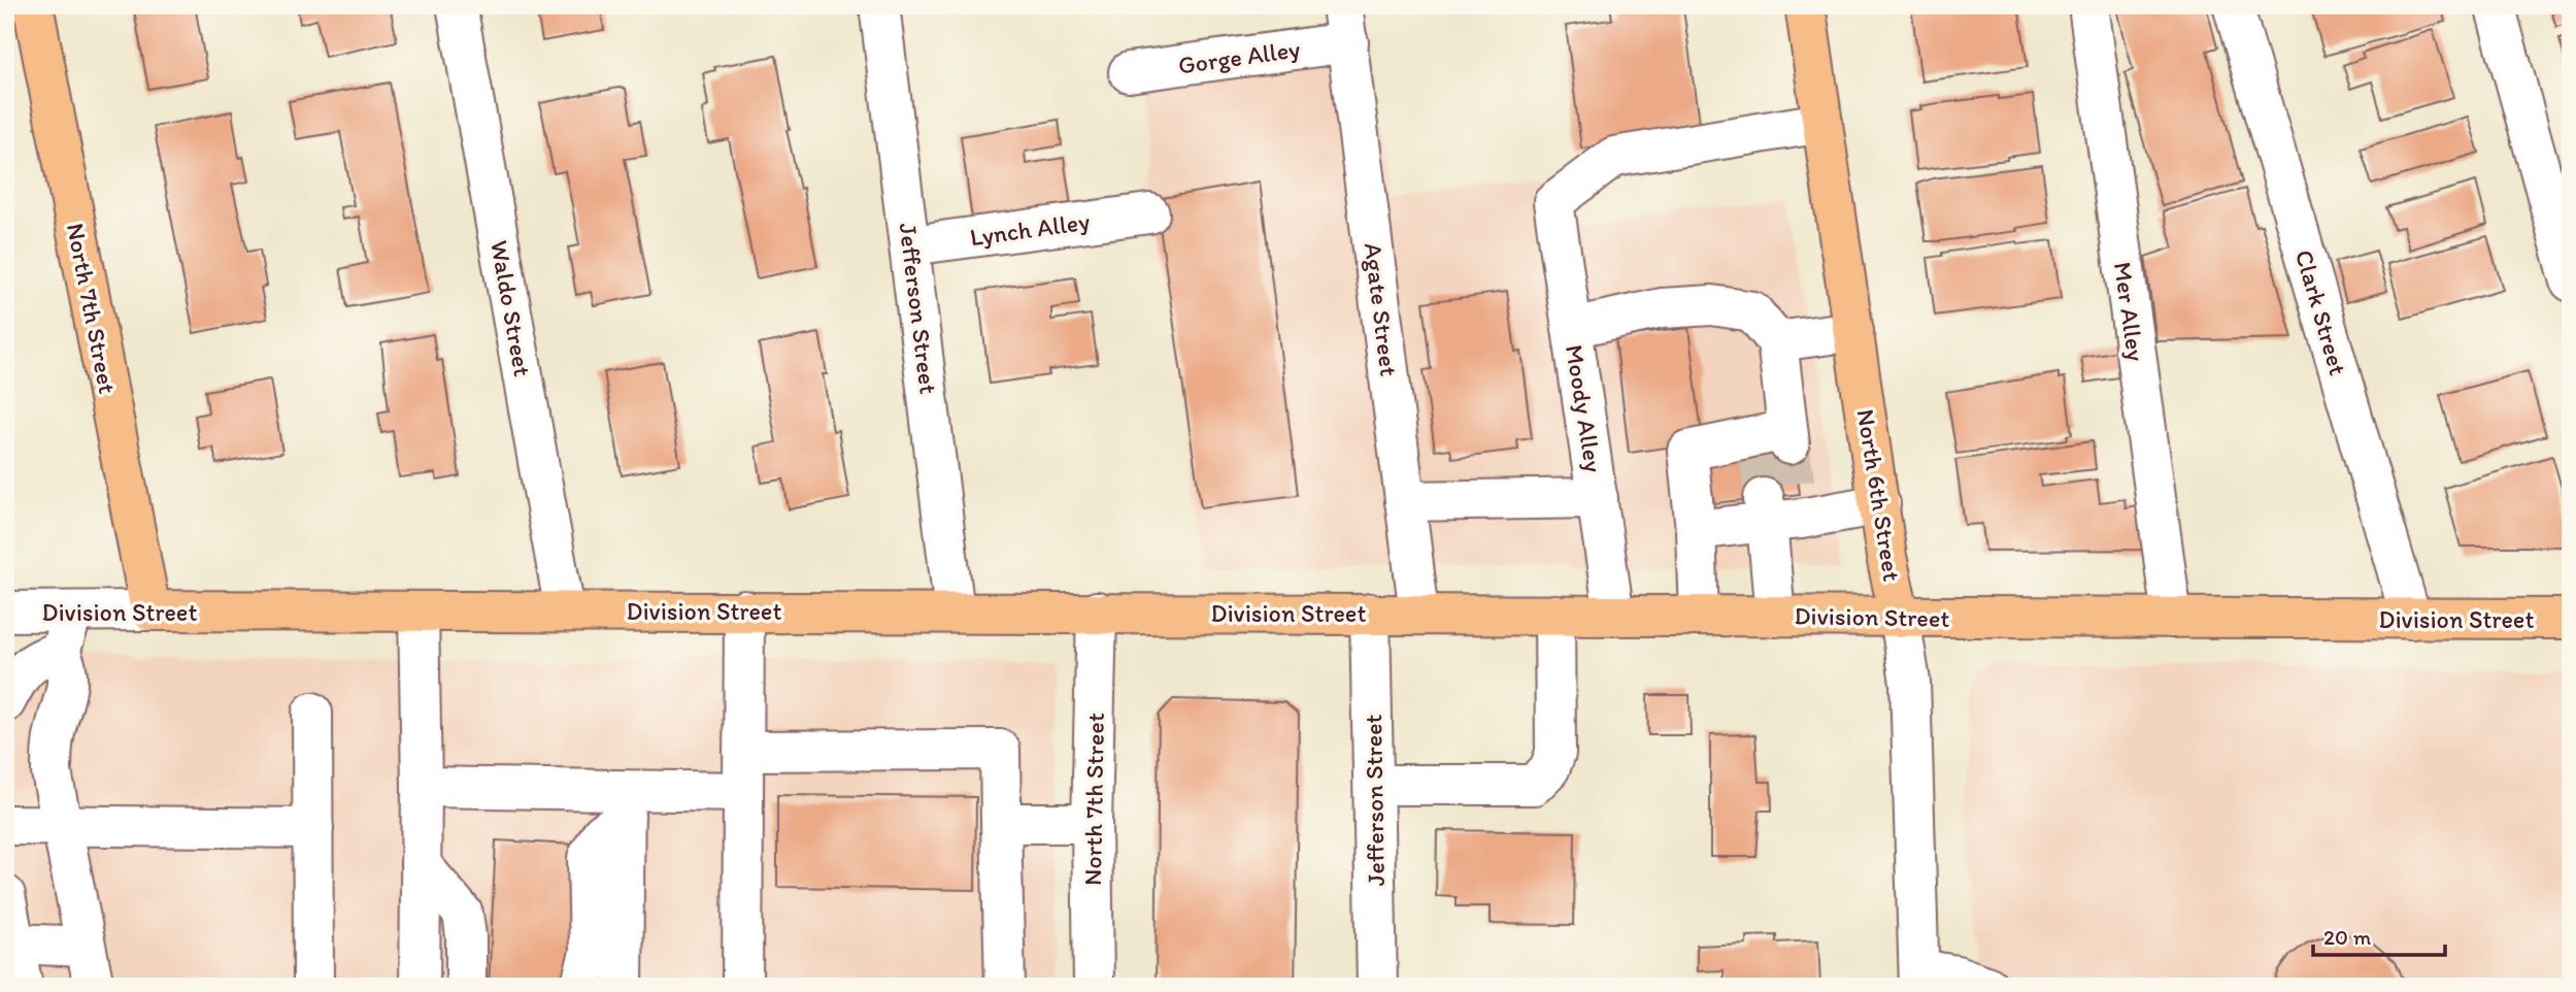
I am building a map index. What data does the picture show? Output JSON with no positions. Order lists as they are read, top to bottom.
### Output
{
  "streets": {
    "main road": ["North 7th Street", "North 6th Street", "Division Street"],
    "street": [
      "Gorge Alley",
      "Lynch Alley",
      "Waldo Street",
      "Jefferson Street",
      "Agate Street",
      "Mer Alley",
      "Clark Street",
      "Moody Alley"
    ]
  },
  "crossings": [
    ["Gorge Alley", "Agate Street"],
    ["Lynch Alley", "Jefferson Street"],
    ["North 7th Street", "Division Street"],
    ["Waldo Street", "Division Street"],
    ["Jefferson Street", "Division Street"],
    ["Agate Street", "Division Street"],
    ["Mer Alley", "Division Street"],
    ["Clark Street", "Division Street"],
    ["Moody Alley", "North 6th Street"],
    ["Moody Alley", "Division Street"],
    ["North 6th Street", "Division Street"]
  ],
  "scale_bar": "20 m"
}
